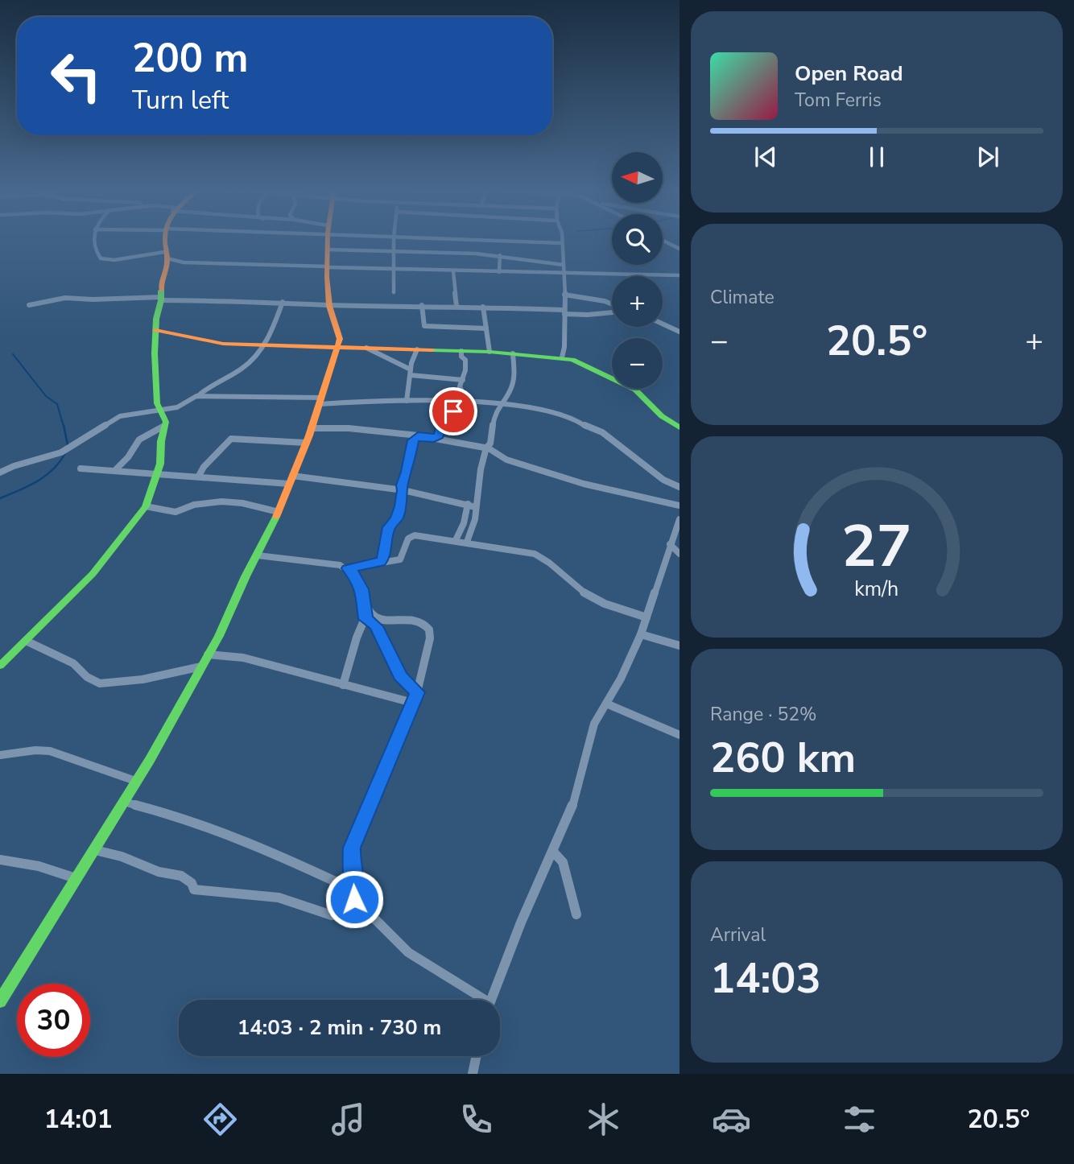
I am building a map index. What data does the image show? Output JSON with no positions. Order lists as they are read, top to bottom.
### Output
{
  "north": "left",
  "page": {
    "turn": ["200 m", "Turn left"],
    "song": ["Open Road", "Tom Ferris"],
    "map_buttons": ["+", "−"],
    "tile": [
      "Climate",
      ["Range · 52%", "260 km"],
      ["Arrival", "14:03"]
    ],
    "heat": ["−", "20.5°", "+"],
    "limit": "30",
    "trip": "14:03 · 2 min · 730 m",
    "tabs": ["14:01", "20.5°"],
    "gauge": ["27", "km/h"]
  }
}
